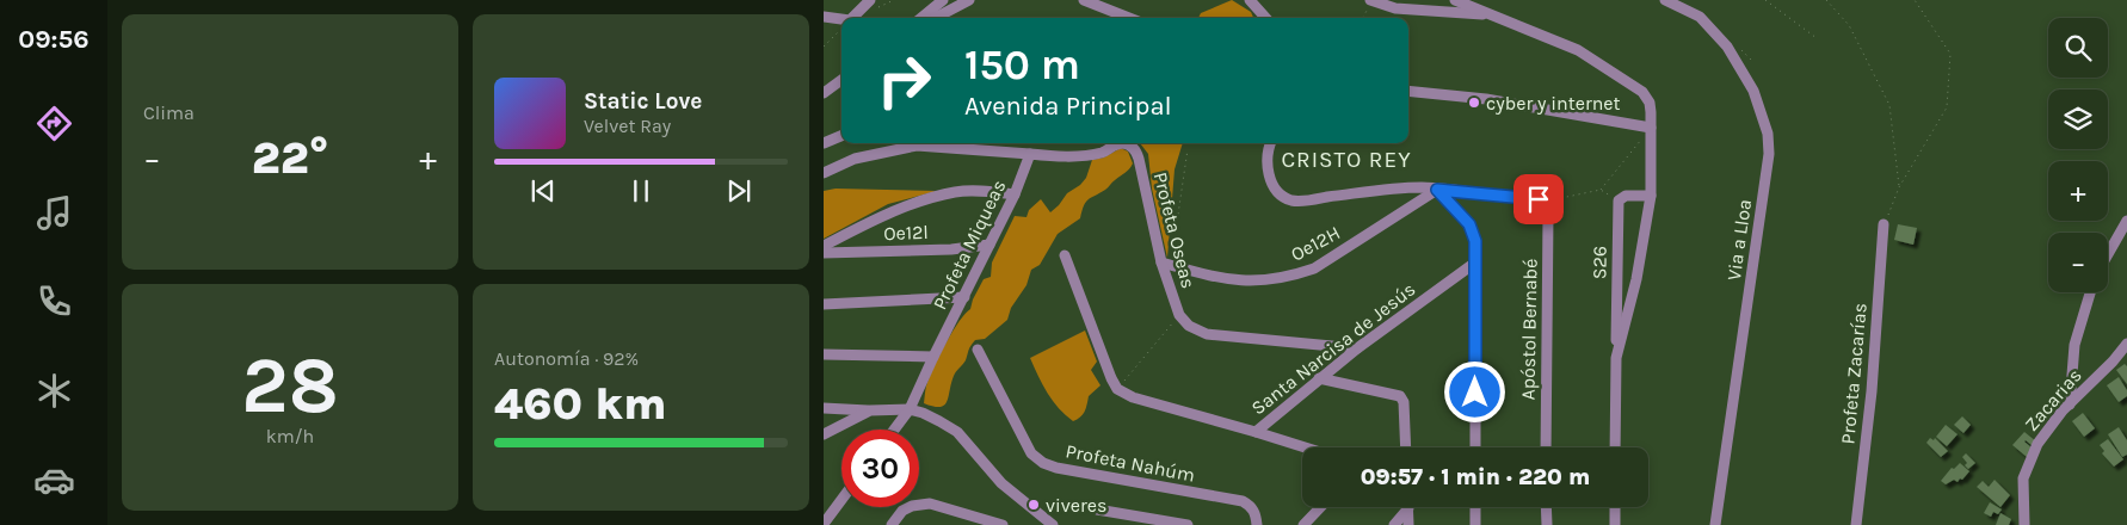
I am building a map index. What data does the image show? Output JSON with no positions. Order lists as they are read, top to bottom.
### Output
{
  "streets": {
    "street": [
      "Profeta Oseas",
      "Oe12l",
      "Via a Lloa",
      "Oe12H",
      "Profeta Miqueas",
      "S26",
      "Apóstol Bernabé",
      "Santa Narcisa de Jesús",
      "Profeta Zacarías",
      "Zacarias",
      "Profeta Nahúm"
    ]
  },
  "crossings": [
    ["Profeta Oseas", "Oe12H"],
    ["Profeta Oseas", "Profeta Miqueas"],
    ["Profeta Oseas", "Santa Narcisa de Jesús"],
    ["Oe12l", "Profeta Miqueas"]
  ],
  "districts": ["CRISTO REY"],
  "places": ["cyber y internet", "viveres"],
  "page": {
    "tabs": "09:56",
    "tile": [
      "Clima",
      ["28", "km/h"],
      ["Autonomía · 92%", "460 km"]
    ],
    "map_buttons": ["+", "−"],
    "turn": ["150 m", "Avenida Principal"],
    "song": ["Static Love", "Velvet Ray"],
    "heat": ["−", "22°", "+"],
    "limit": "30",
    "trip": "09:57 · 1 min · 220 m"
  }
}
